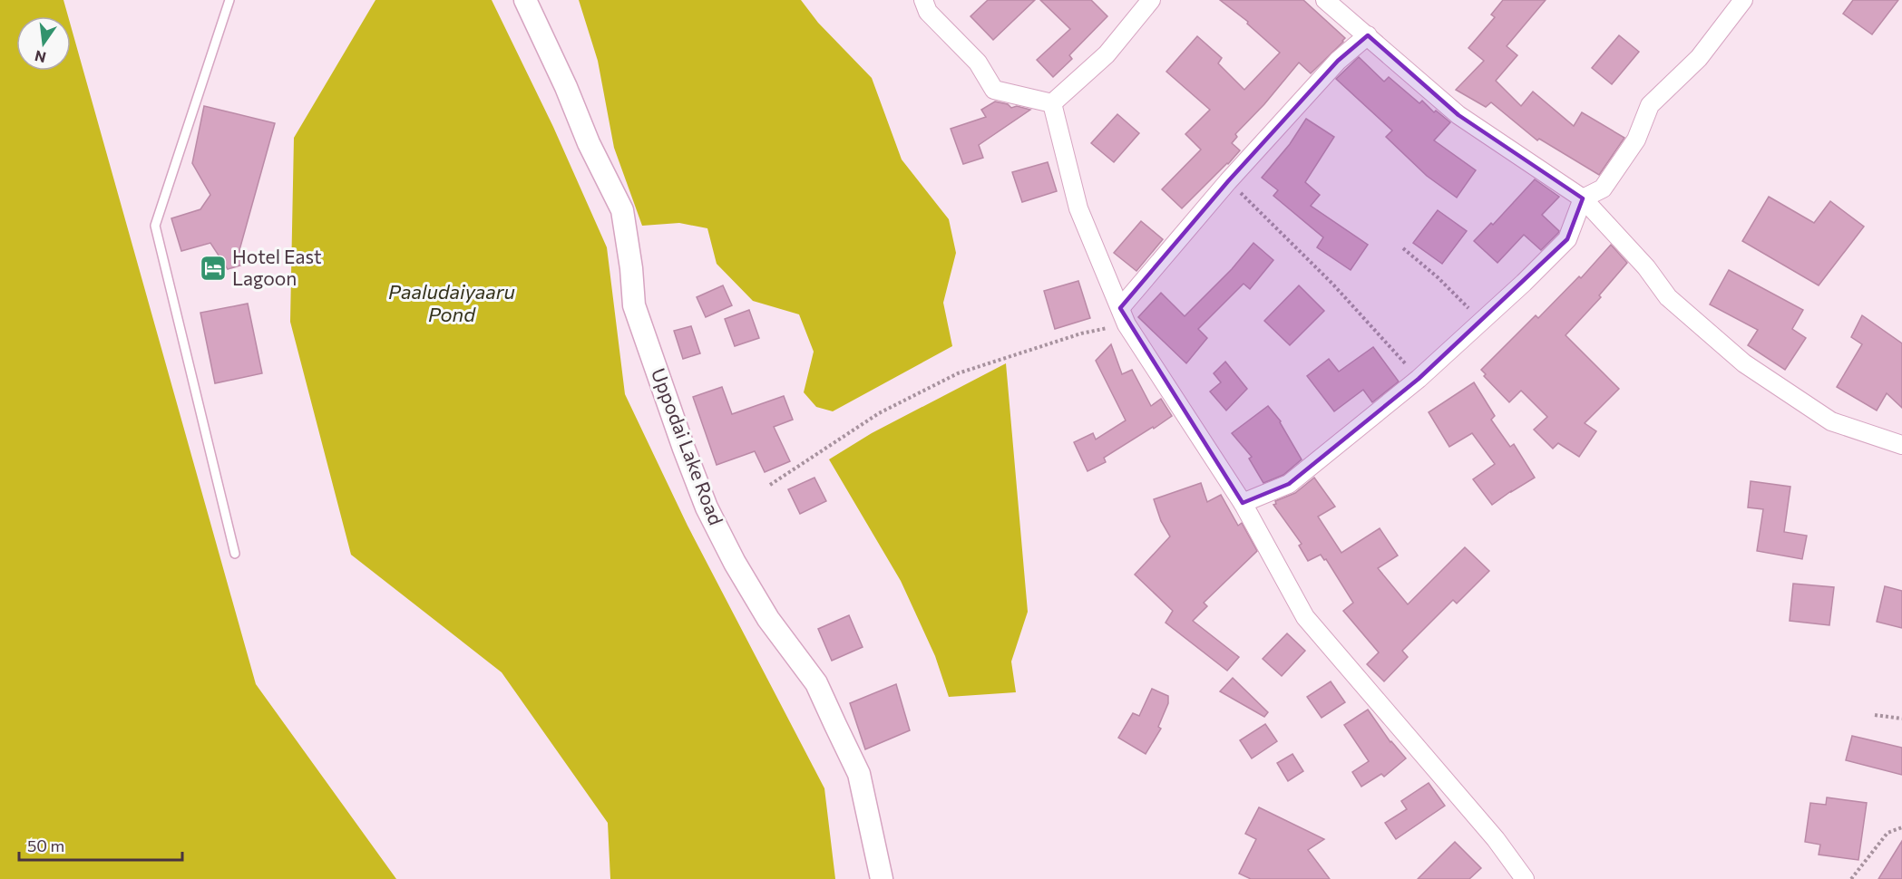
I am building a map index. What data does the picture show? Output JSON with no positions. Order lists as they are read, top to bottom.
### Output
{
  "streets": {
    "street": ["Uppodai Lake Road"]
  },
  "water": ["Paaludaiyaaru Pond"],
  "places": {
    "hotel": ["Hotel East Lagoon"]
  },
  "scale_bar": "50 m",
  "north": "bottom"
}
